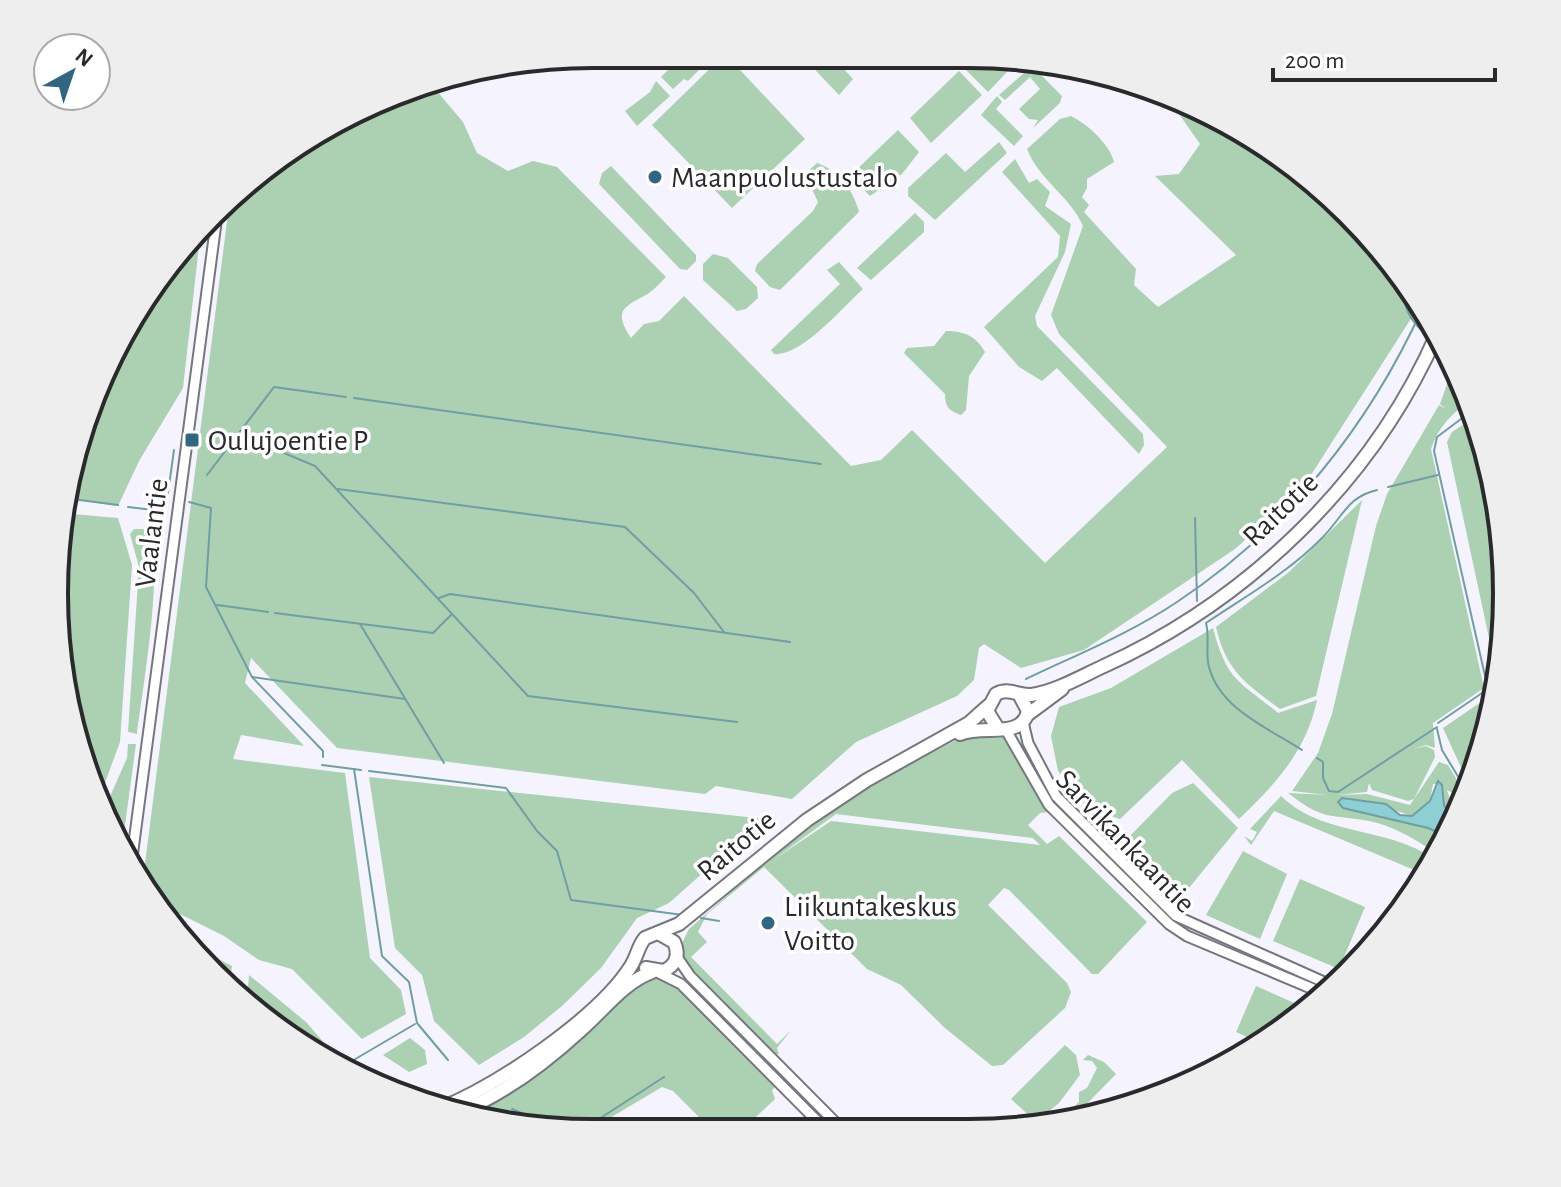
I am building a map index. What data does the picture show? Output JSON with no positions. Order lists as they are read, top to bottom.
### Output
{
  "streets": {
    "main road": ["Raitotie"],
    "street": ["Vaalantie", "Sarvikankaantie"]
  },
  "crossings": [
    ["Raitotie", "Sarvikankaantie"]
  ],
  "places": {
    "other": ["Maanpuolustustalo", "Liikuntakeskus Voitto"],
    "transit": ["Oulujoentie P"]
  },
  "scale_bar": "200 m",
  "north": "top right"
}
